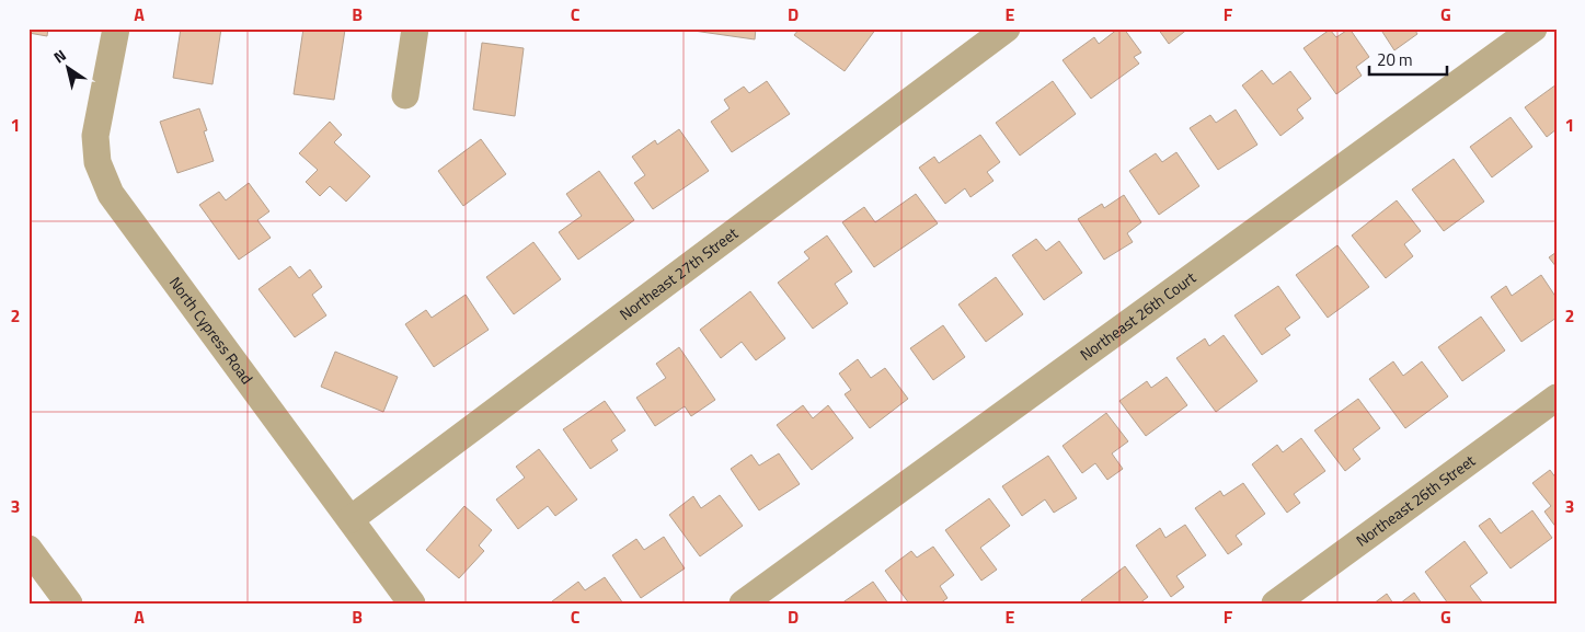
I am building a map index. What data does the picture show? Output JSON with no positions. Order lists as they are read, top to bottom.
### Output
{
  "streets": {
    "street": [
      "Northeast 27th Street",
      "Northeast 26th Court",
      "North Cypress Road",
      "Northeast 26th Street"
    ]
  },
  "crossings": [
    ["Northeast 27th Street", "North Cypress Road"]
  ],
  "scale_bar": "20 m",
  "north": "top left",
  "grid": {
    "columns": [
      "A",
      "B",
      "C",
      "D",
      "E",
      "F",
      "G"
    ],
    "rows": ["1", "2", "3"]
  }
}
